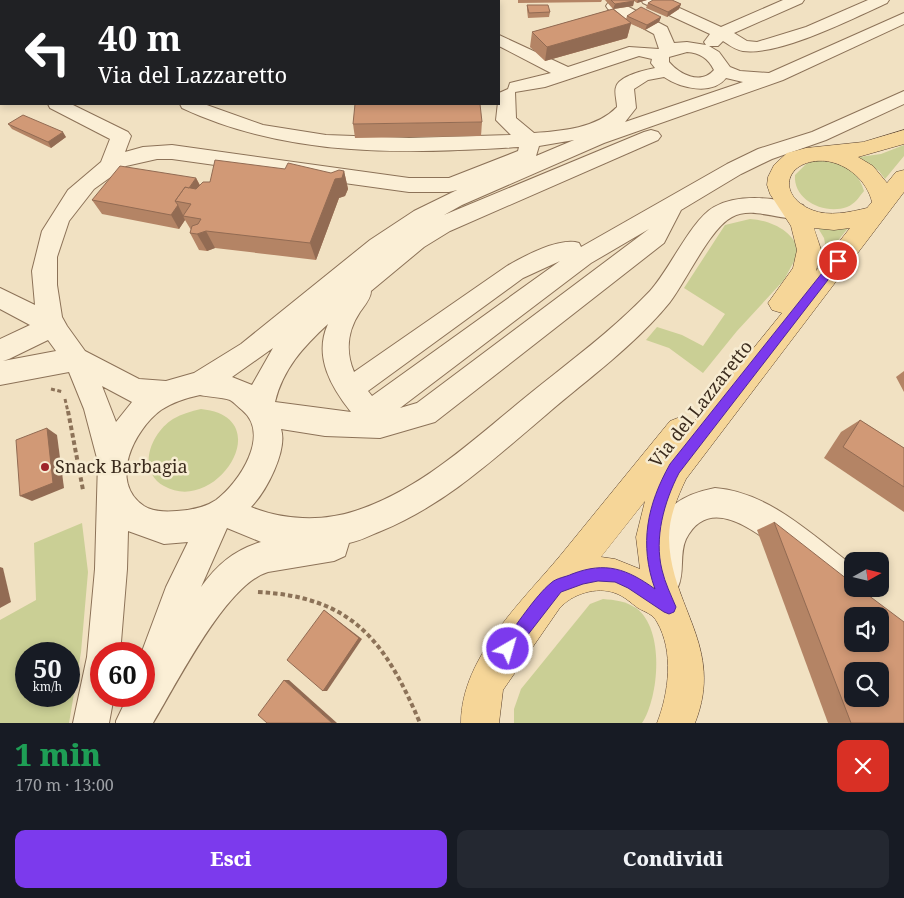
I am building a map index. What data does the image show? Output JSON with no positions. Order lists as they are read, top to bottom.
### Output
{
  "streets": {
    "main road": ["Via del Lazzaretto"]
  },
  "places": ["Snack Barbagia"],
  "north": "right",
  "page": {
    "turn": ["40 m", "Via del Lazzaretto"],
    "speed": "50 km/h",
    "limit": "60",
    "heading": ["1 min", "170 m · 13:00"],
    "buttons": ["Esci", "Condividi"]
  }
}
